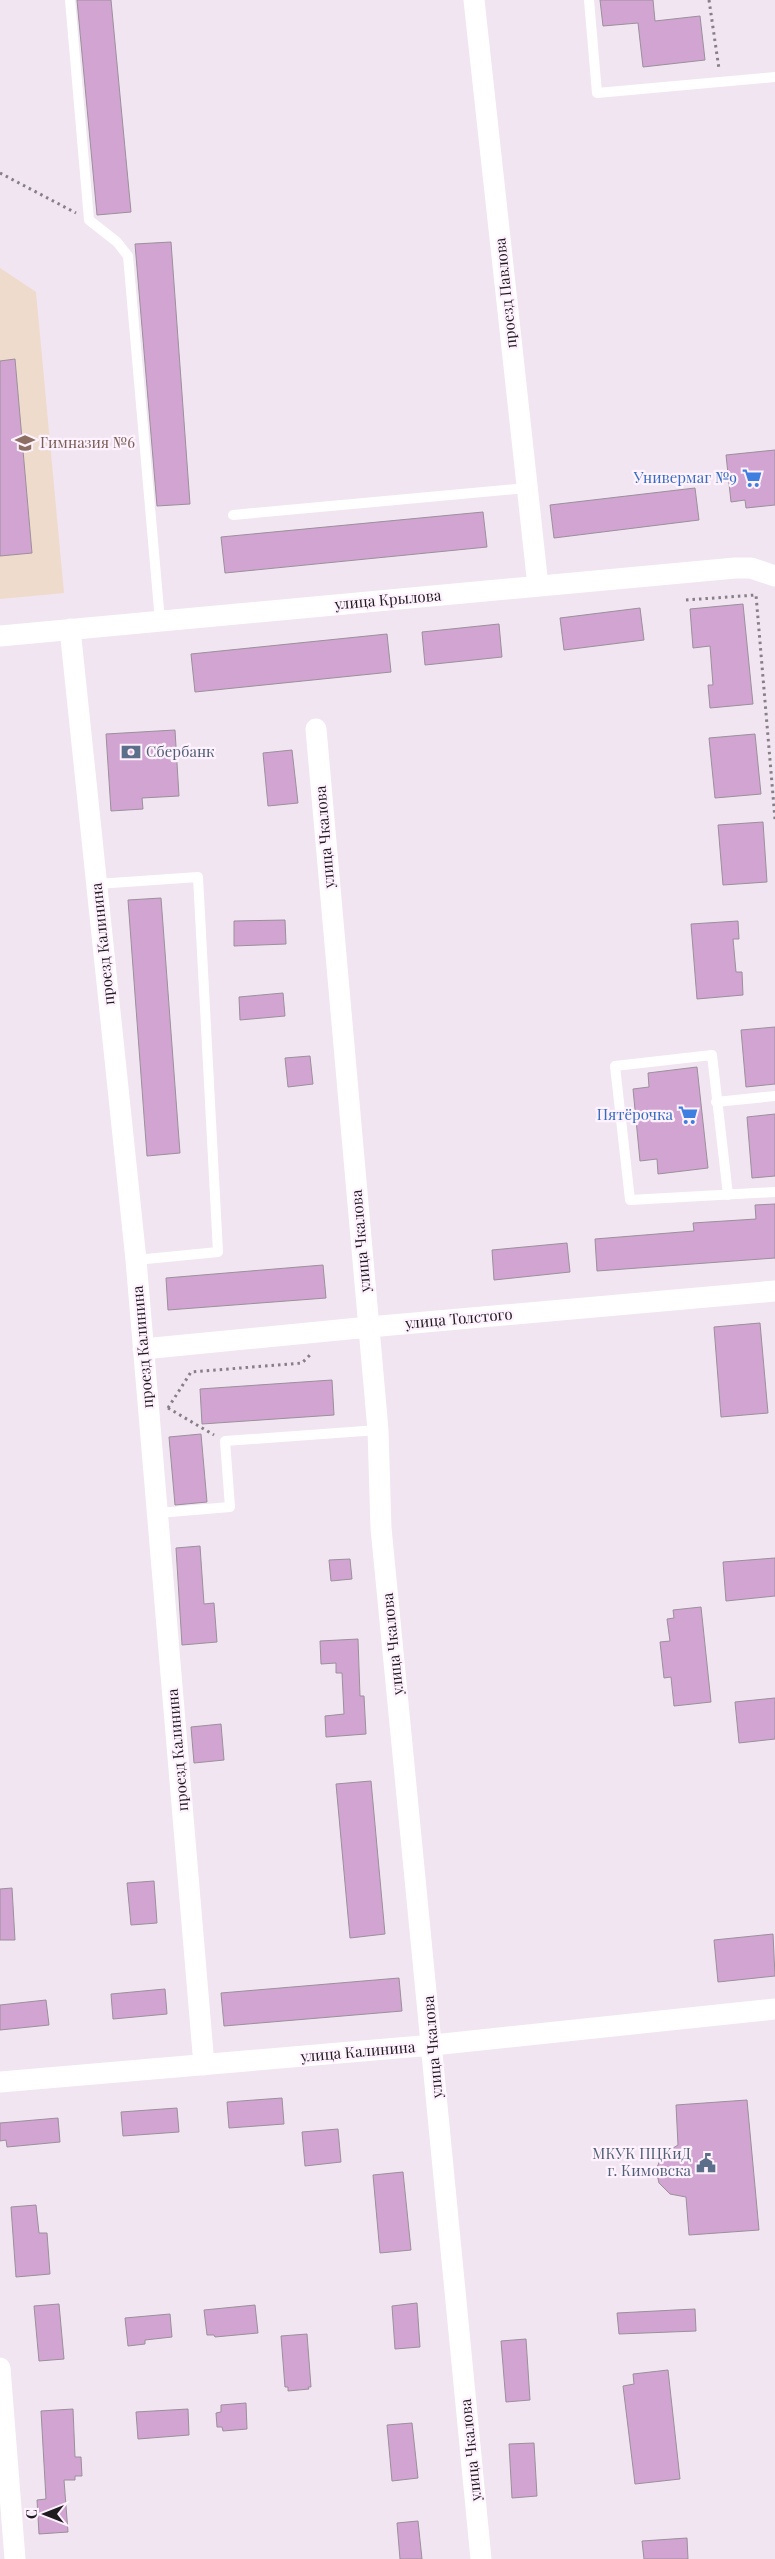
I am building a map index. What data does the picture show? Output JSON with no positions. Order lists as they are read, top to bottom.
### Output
{
  "streets": {
    "street": [
      "проезд Павлова",
      "улица Крылова",
      "улица Чкалова",
      "проезд Калинина",
      "улица Толстого",
      "улица Калинина"
    ]
  },
  "crossings": [
    ["проезд Павлова", "улица Крылова"],
    ["улица Крылова", "проезд Калинина"],
    ["улица Чкалова", "улица Толстого"],
    ["улица Чкалова", "улица Калинина"],
    ["проезд Калинина", "улица Толстого"],
    ["проезд Калинина", "улица Калинина"]
  ],
  "places": {
    "school or university": ["Гимназия №6"],
    "supermarket": ["Универмаг №9", "Пятёрочка"],
    "bank": ["Сбербанк"],
    "public building": ["МКУК ПЦКиД г. Кимовска"]
  },
  "north": "left"
}
